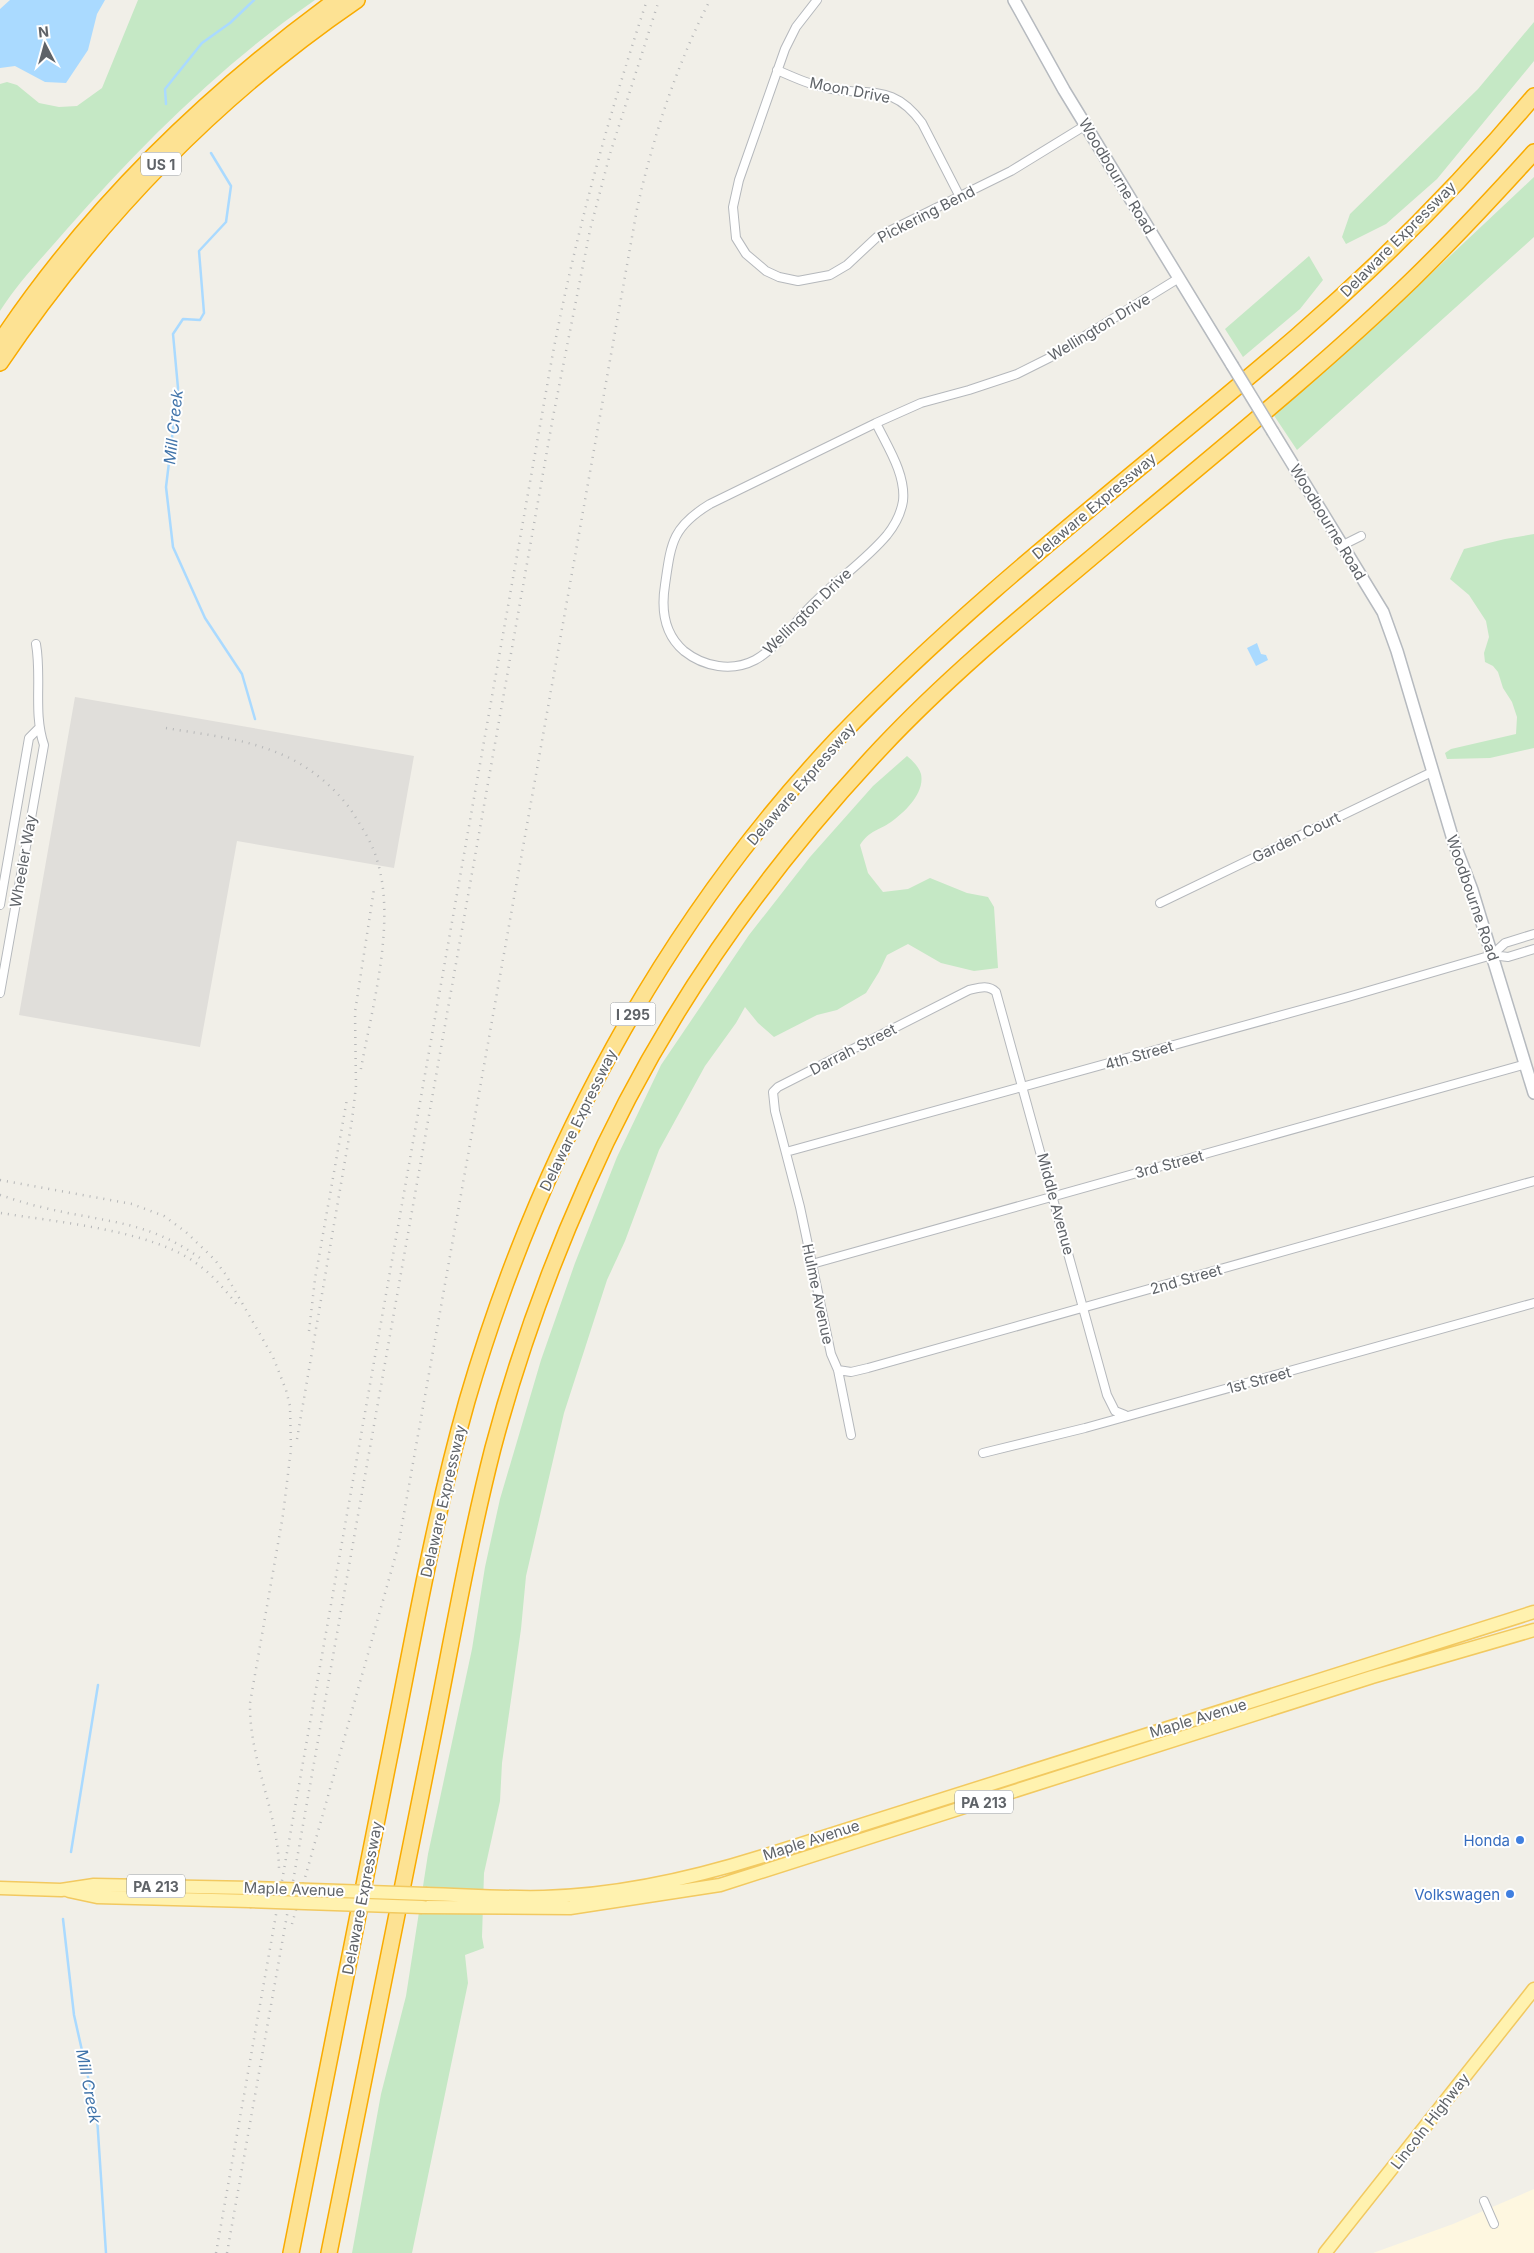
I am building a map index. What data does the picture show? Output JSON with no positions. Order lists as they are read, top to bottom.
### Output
{
  "streets": {
    "highway": ["US 1", "Delaware Expressway", "I 295"],
    "main road": [
      "Woodbourne Road",
      "Maple Avenue",
      "PA 213",
      "Lincoln Highway"
    ],
    "street": [
      "Moon Drive",
      "Pickering Bend",
      "Wellington Drive",
      "Garden Court",
      "Wheeler Way",
      "Darrah Street",
      "4th Street",
      "3rd Street",
      "Middle Avenue",
      "2nd Street",
      "Hulme Avenue",
      "1st Street"
    ]
  },
  "crossings": [
    ["Moon Drive", "Pickering Bend"],
    ["Woodbourne Road", "Pickering Bend"],
    ["Woodbourne Road", "Wellington Drive"],
    ["Woodbourne Road", "Garden Court"],
    ["Woodbourne Road", "4th Street"],
    ["Woodbourne Road", "3rd Street"],
    ["Darrah Street", "4th Street"],
    ["Darrah Street", "Middle Avenue"],
    ["Darrah Street", "Hulme Avenue"],
    ["4th Street", "Middle Avenue"],
    ["4th Street", "Hulme Avenue"],
    ["3rd Street", "Middle Avenue"],
    ["3rd Street", "Hulme Avenue"],
    ["Middle Avenue", "2nd Street"],
    ["Middle Avenue", "1st Street"],
    ["2nd Street", "Hulme Avenue"]
  ],
  "water": ["Mill Creek"],
  "places": ["Honda", "Volkswagen"],
  "north": "top"
}
